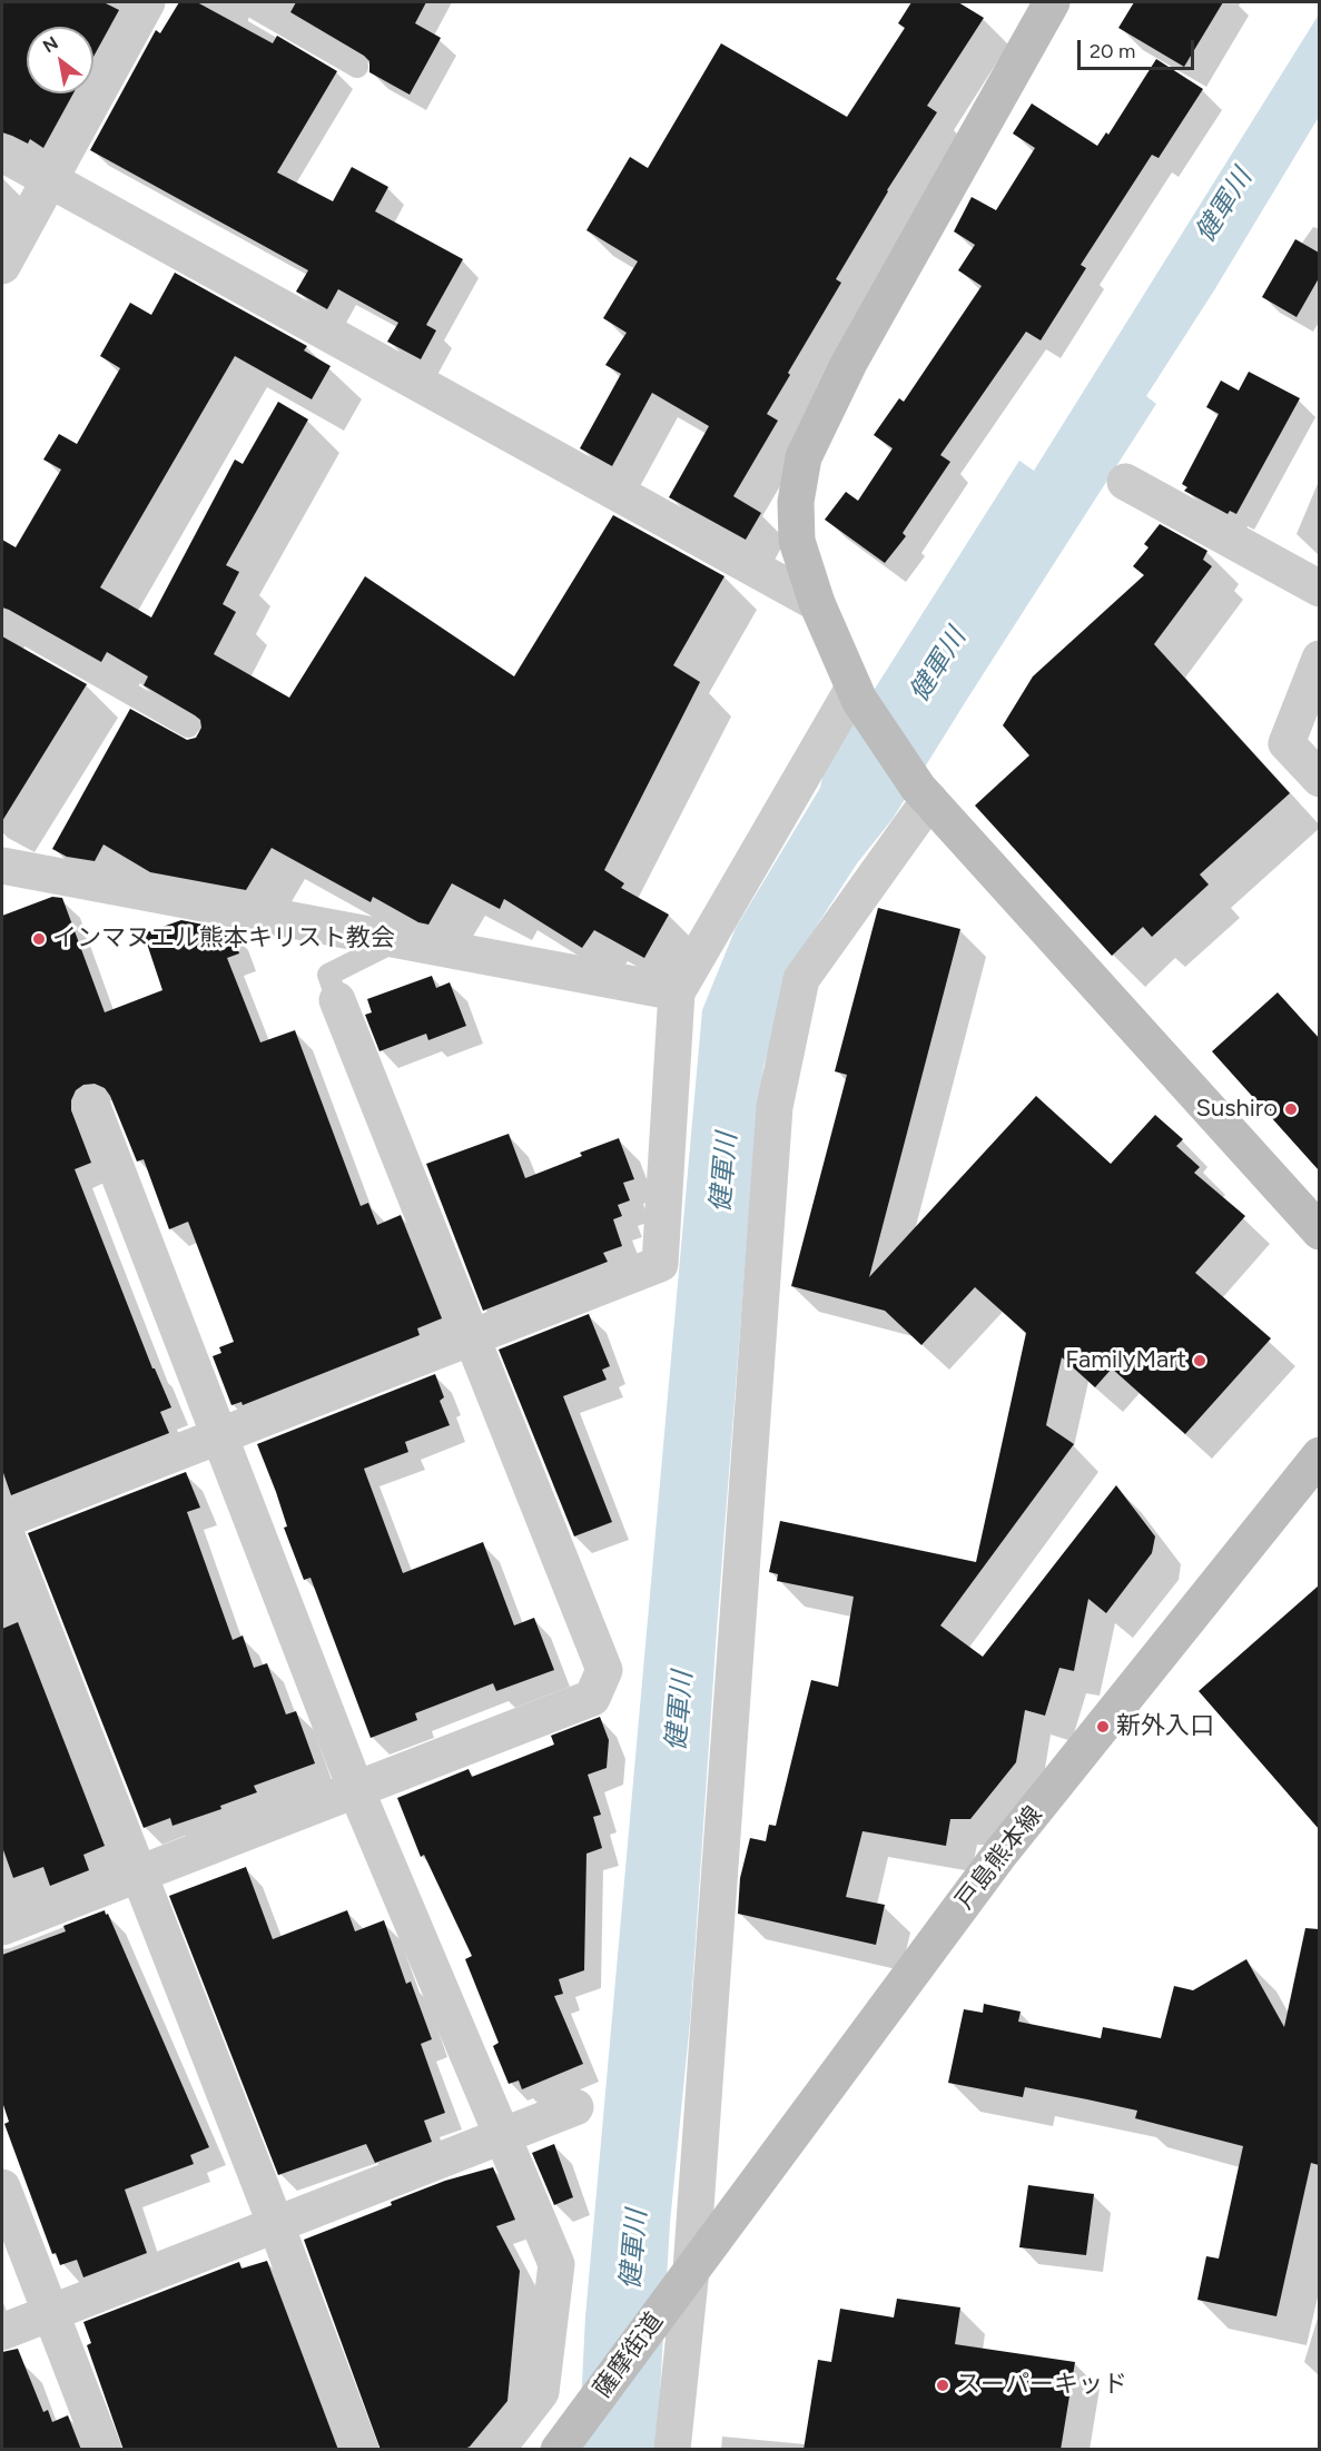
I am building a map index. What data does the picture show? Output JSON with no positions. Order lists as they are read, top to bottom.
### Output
{
  "streets": {
    "street": ["戸島熊本線", "薩摩街道"]
  },
  "crossings": [
    ["戸島熊本線", "薩摩街道"]
  ],
  "water": ["健軍川"],
  "places": [
    "インマヌエル熊本キリスト教会",
    "Sushiro",
    "FamilyMart",
    "新外入口",
    "スーパーキッド"
  ],
  "scale_bar": "20 m",
  "north": "top left"
}
